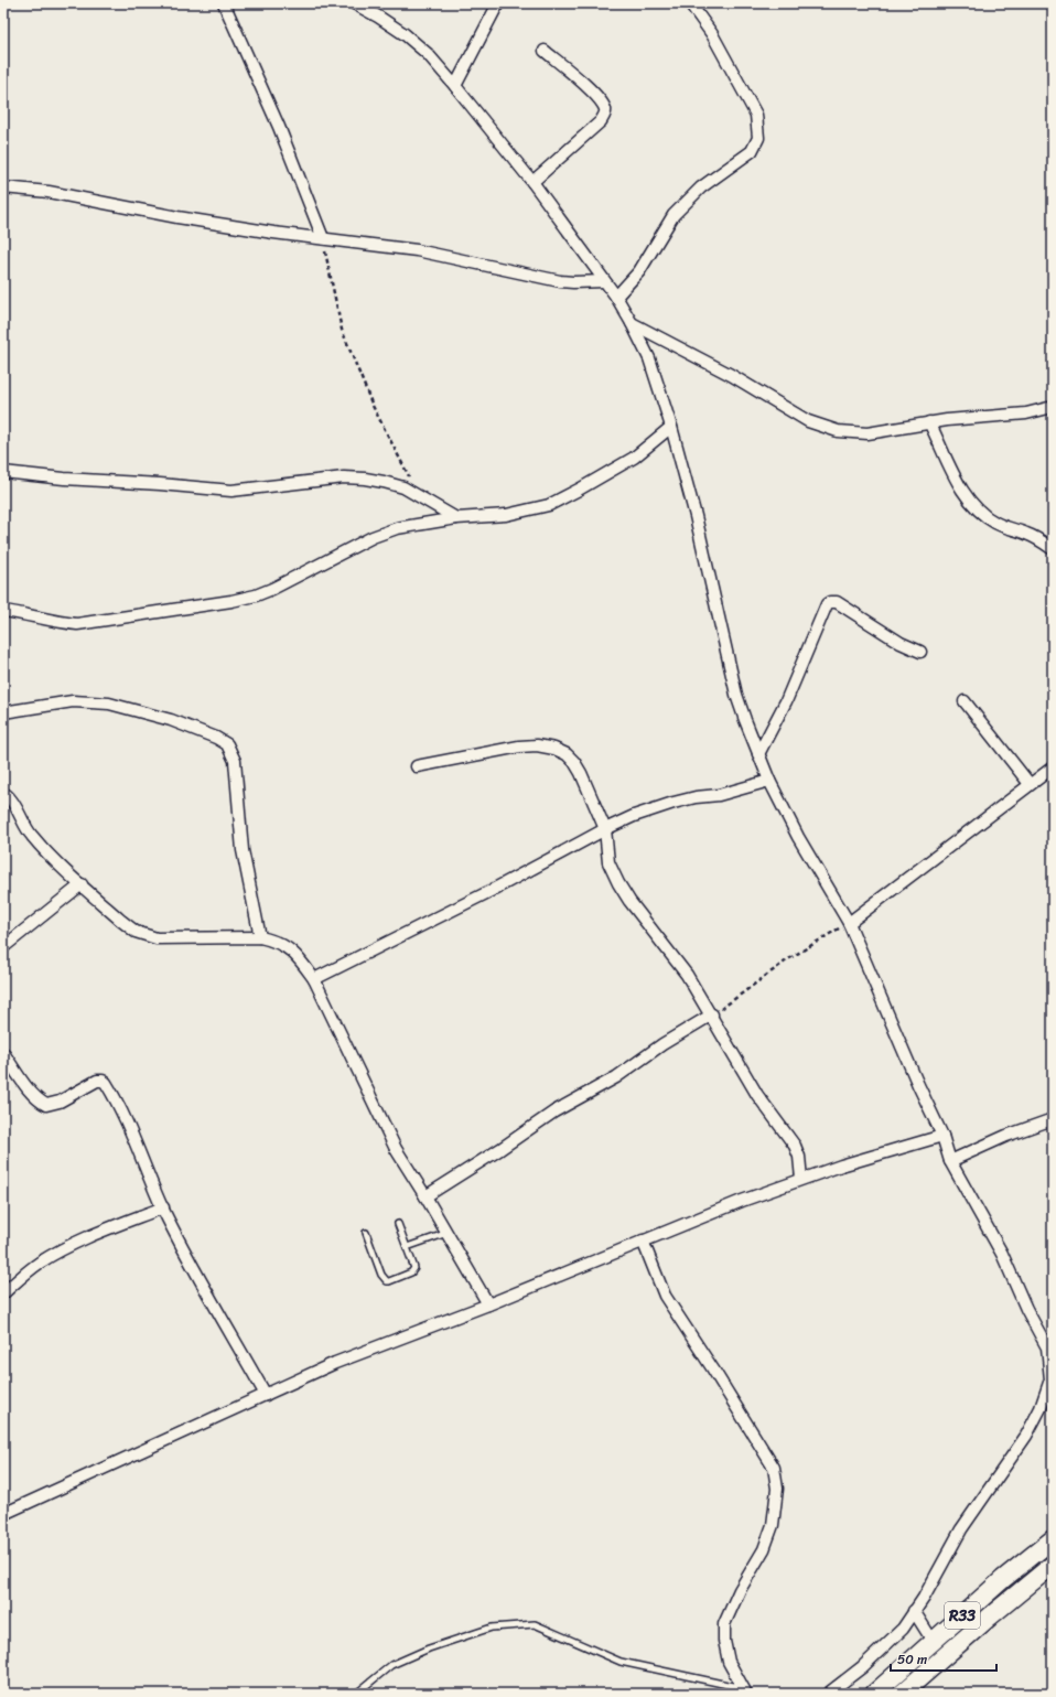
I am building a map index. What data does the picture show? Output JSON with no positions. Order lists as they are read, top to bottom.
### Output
{
  "streets": {
    "main road": ["R33"]
  },
  "scale_bar": "50 m"
}
